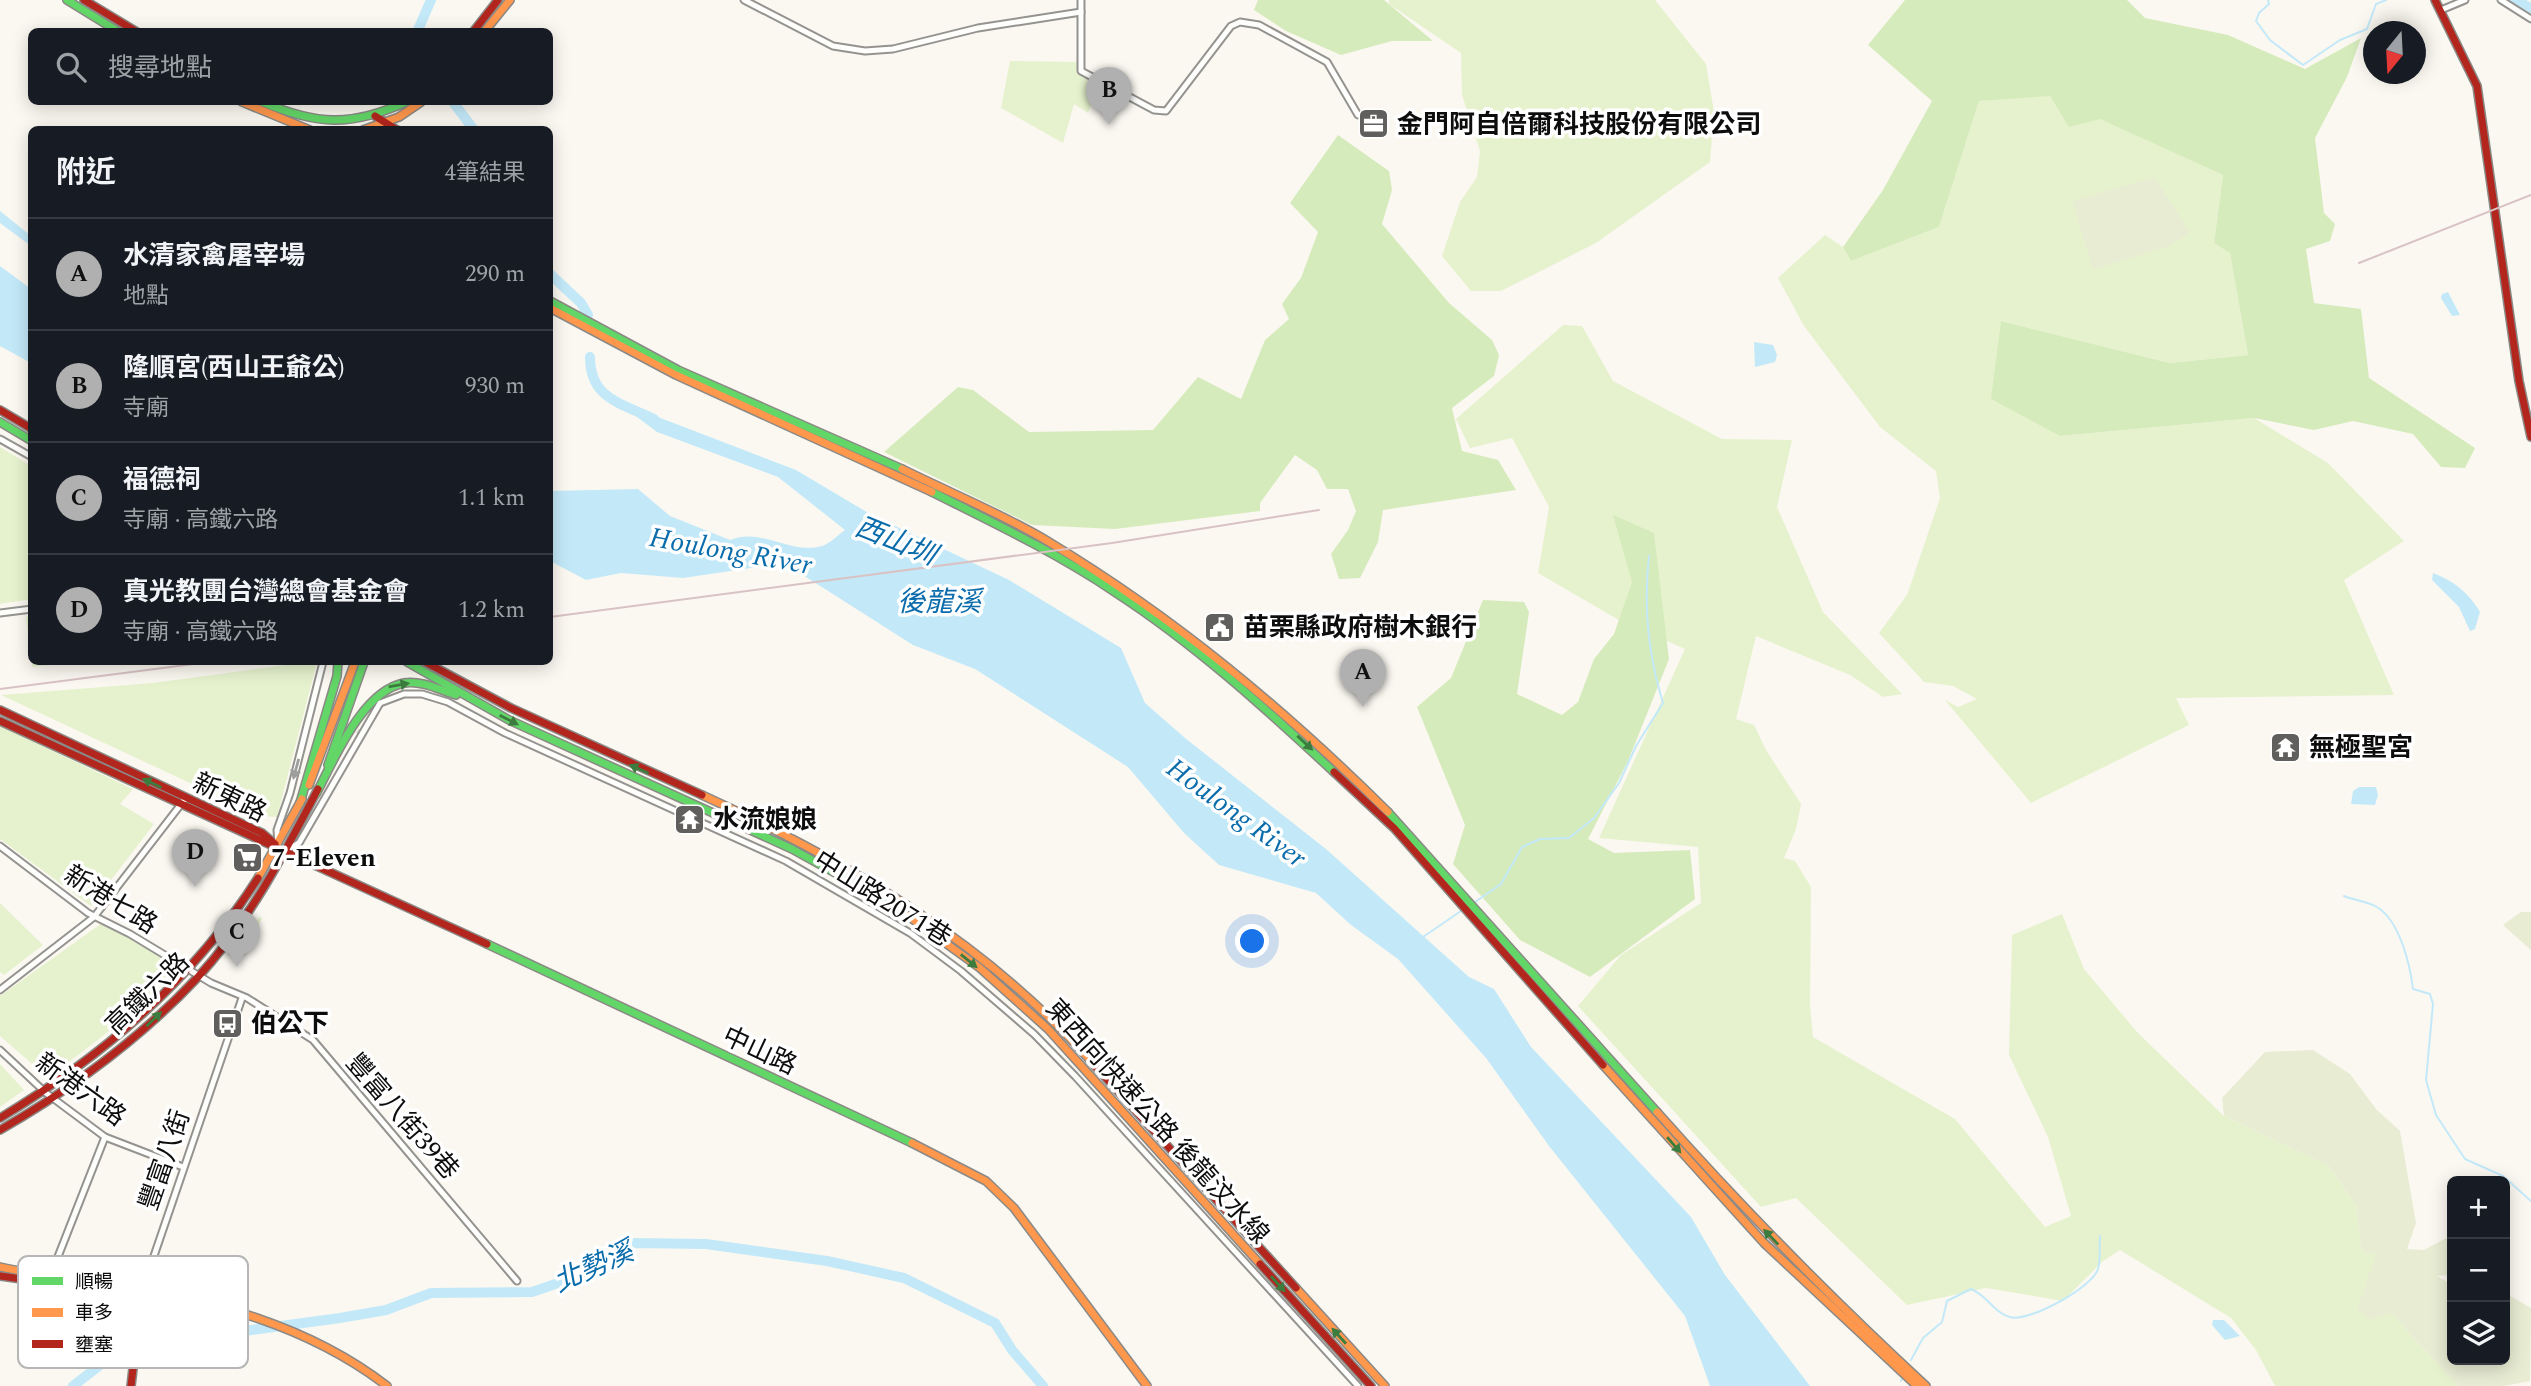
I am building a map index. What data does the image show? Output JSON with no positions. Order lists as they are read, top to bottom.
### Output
{
  "streets": {
    "main road": [
      "新東路",
      "高鐵六路",
      "中山路",
      "東西向快速公路 後龍汶水線",
      "豐富八街"
    ],
    "street": [
      "中山路2071巷",
      "新港七路",
      "新港六路",
      "豐富八街39巷"
    ]
  },
  "crossings": [
    ["新東路", "中山路2071巷"],
    ["新東路", "高鐵六路"],
    ["新東路", "中山路"],
    ["中山路2071巷", "高鐵六路"],
    ["中山路2071巷", "中山路"],
    ["新港七路", "高鐵六路"],
    ["新港七路", "豐富八街39巷"],
    ["新港七路", "豐富八街"],
    ["高鐵六路", "中山路"],
    ["高鐵六路", "新港六路"],
    ["新港六路", "豐富八街"],
    ["豐富八街39巷", "豐富八街"]
  ],
  "water": [
    "西山圳",
    "Houlong River",
    "後龍溪",
    "北勢溪"
  ],
  "places": {
    "office": ["金門阿自倍爾科技股份有限公司"],
    "public building": ["苗栗縣政府樹木銀行"],
    "temple": ["無極聖宮", "水流娘娘"],
    "supermarket": ["7-Eleven"],
    "bus stop": ["伯公下"]
  },
  "legend": ["順暢", "車多", "壅塞"],
  "north": "bottom",
  "page": {
    "search": "搜尋地點",
    "pins": [
      "B",
      "A",
      "D",
      "C"
    ],
    "heading": ["附近", "4筆結果"],
    "list": [
      {
        "mark": "A",
        "name": "水清家禽屠宰場",
        "note": "地點",
        "value": "290 m"
      },
      {
        "mark": "B",
        "name": "隆順宮(西山王爺公)",
        "note": "寺廟",
        "value": "930 m"
      },
      {
        "mark": "C",
        "name": "福德祠",
        "note": "寺廟 · 高鐵六路",
        "value": "1.1 km"
      },
      {
        "mark": "D",
        "name": "真光教團台灣總會基金會",
        "note": "寺廟 · 高鐵六路",
        "value": "1.2 km"
      }
    ],
    "map_buttons": ["+", "−"]
  }
}
